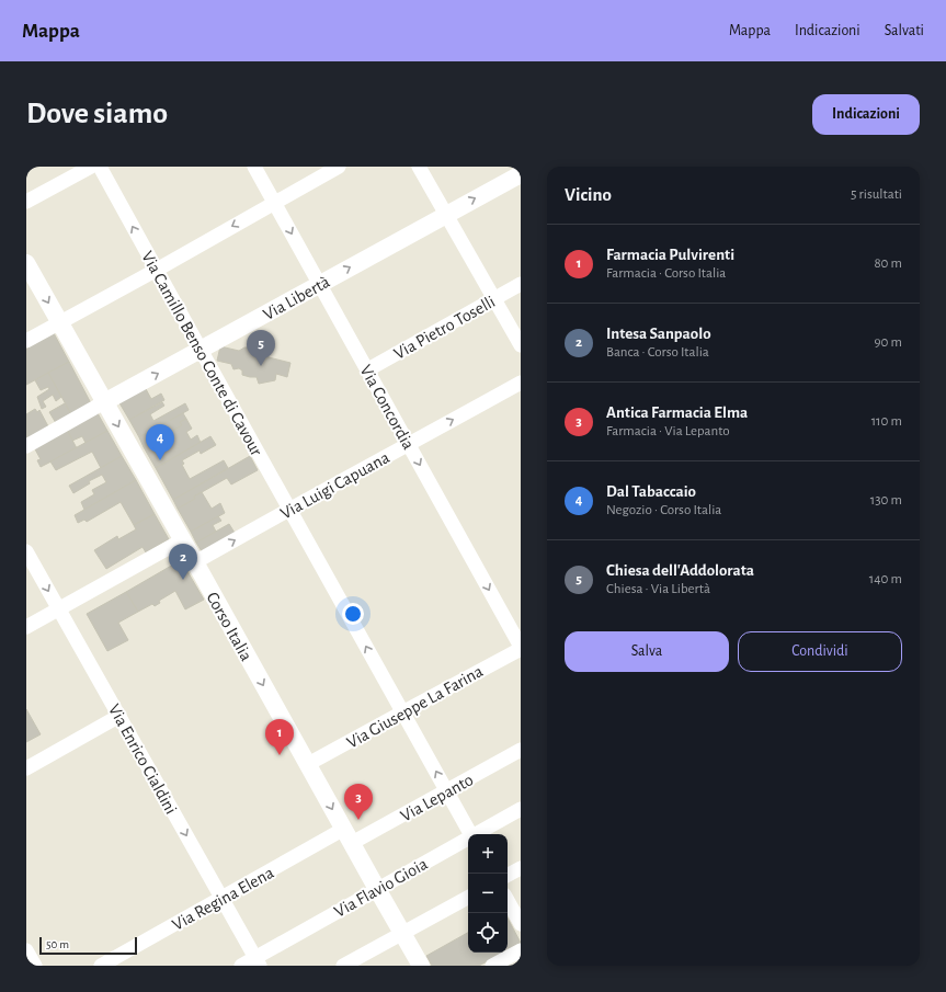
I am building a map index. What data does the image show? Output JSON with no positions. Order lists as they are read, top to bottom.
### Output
{
  "streets": {
    "street": [
      "Via Libertà",
      "Via Pietro Toselli",
      "Via Camillo Benso Conte di Cavour",
      "Via Concordia",
      "Via Luigi Capuana",
      "Corso Italia",
      "Via Giuseppe La Farina",
      "Via Enrico Cialdini",
      "Via Lepanto",
      "Via Flavio Gioia",
      "Via Regina Elena"
    ]
  },
  "crossings": [
    ["Via Libertà", "Via Camillo Benso Conte di Cavour"],
    ["Via Libertà", "Via Concordia"],
    ["Via Libertà", "Corso Italia"],
    ["Via Pietro Toselli", "Via Concordia"],
    ["Via Camillo Benso Conte di Cavour", "Via Luigi Capuana"],
    ["Via Camillo Benso Conte di Cavour", "Via Giuseppe La Farina"],
    ["Via Camillo Benso Conte di Cavour", "Via Lepanto"],
    ["Via Concordia", "Via Luigi Capuana"],
    ["Via Concordia", "Via Giuseppe La Farina"],
    ["Via Luigi Capuana", "Corso Italia"],
    ["Corso Italia", "Via Giuseppe La Farina"],
    ["Corso Italia", "Via Lepanto"],
    ["Corso Italia", "Via Flavio Gioia"],
    ["Corso Italia", "Via Regina Elena"],
    ["Via Enrico Cialdini", "Via Flavio Gioia"],
    ["Via Enrico Cialdini", "Via Regina Elena"],
    ["Via Lepanto", "Via Regina Elena"]
  ],
  "one_way": [
    "Via Camillo Benso Conte di Cavour",
    "Via Concordia",
    "Via Luigi Capuana",
    "Corso Italia",
    "Via Enrico Cialdini"
  ],
  "scale_bar": "50 m",
  "page": {
    "header": "Mappa",
    "nav": ["Mappa", "Indicazioni", "Salvati"],
    "buttons": [
      "Indicazioni",
      ["Salva", "Condividi"]
    ],
    "title": "Dove siamo",
    "heading": ["Vicino", "5 risultati"],
    "list": [
      {
        "mark": "1",
        "name": "Farmacia Pulvirenti",
        "note": "Farmacia · Corso Italia",
        "value": "80 m"
      },
      {
        "mark": "2",
        "name": "Intesa Sanpaolo",
        "note": "Banca · Corso Italia",
        "value": "90 m"
      },
      {
        "mark": "3",
        "name": "Antica Farmacia Elma",
        "note": "Farmacia · Via Lepanto",
        "value": "110 m"
      },
      {
        "mark": "4",
        "name": "Dal Tabaccaio",
        "note": "Negozio · Corso Italia",
        "value": "130 m"
      },
      {
        "mark": "5",
        "name": "Chiesa dell'Addolorata",
        "note": "Chiesa · Via Libertà",
        "value": "140 m"
      }
    ],
    "pins": [
      "5",
      "4",
      "2",
      "1",
      "3"
    ],
    "map_buttons": ["+", "−"],
    "scale": "50 m"
  }
}
